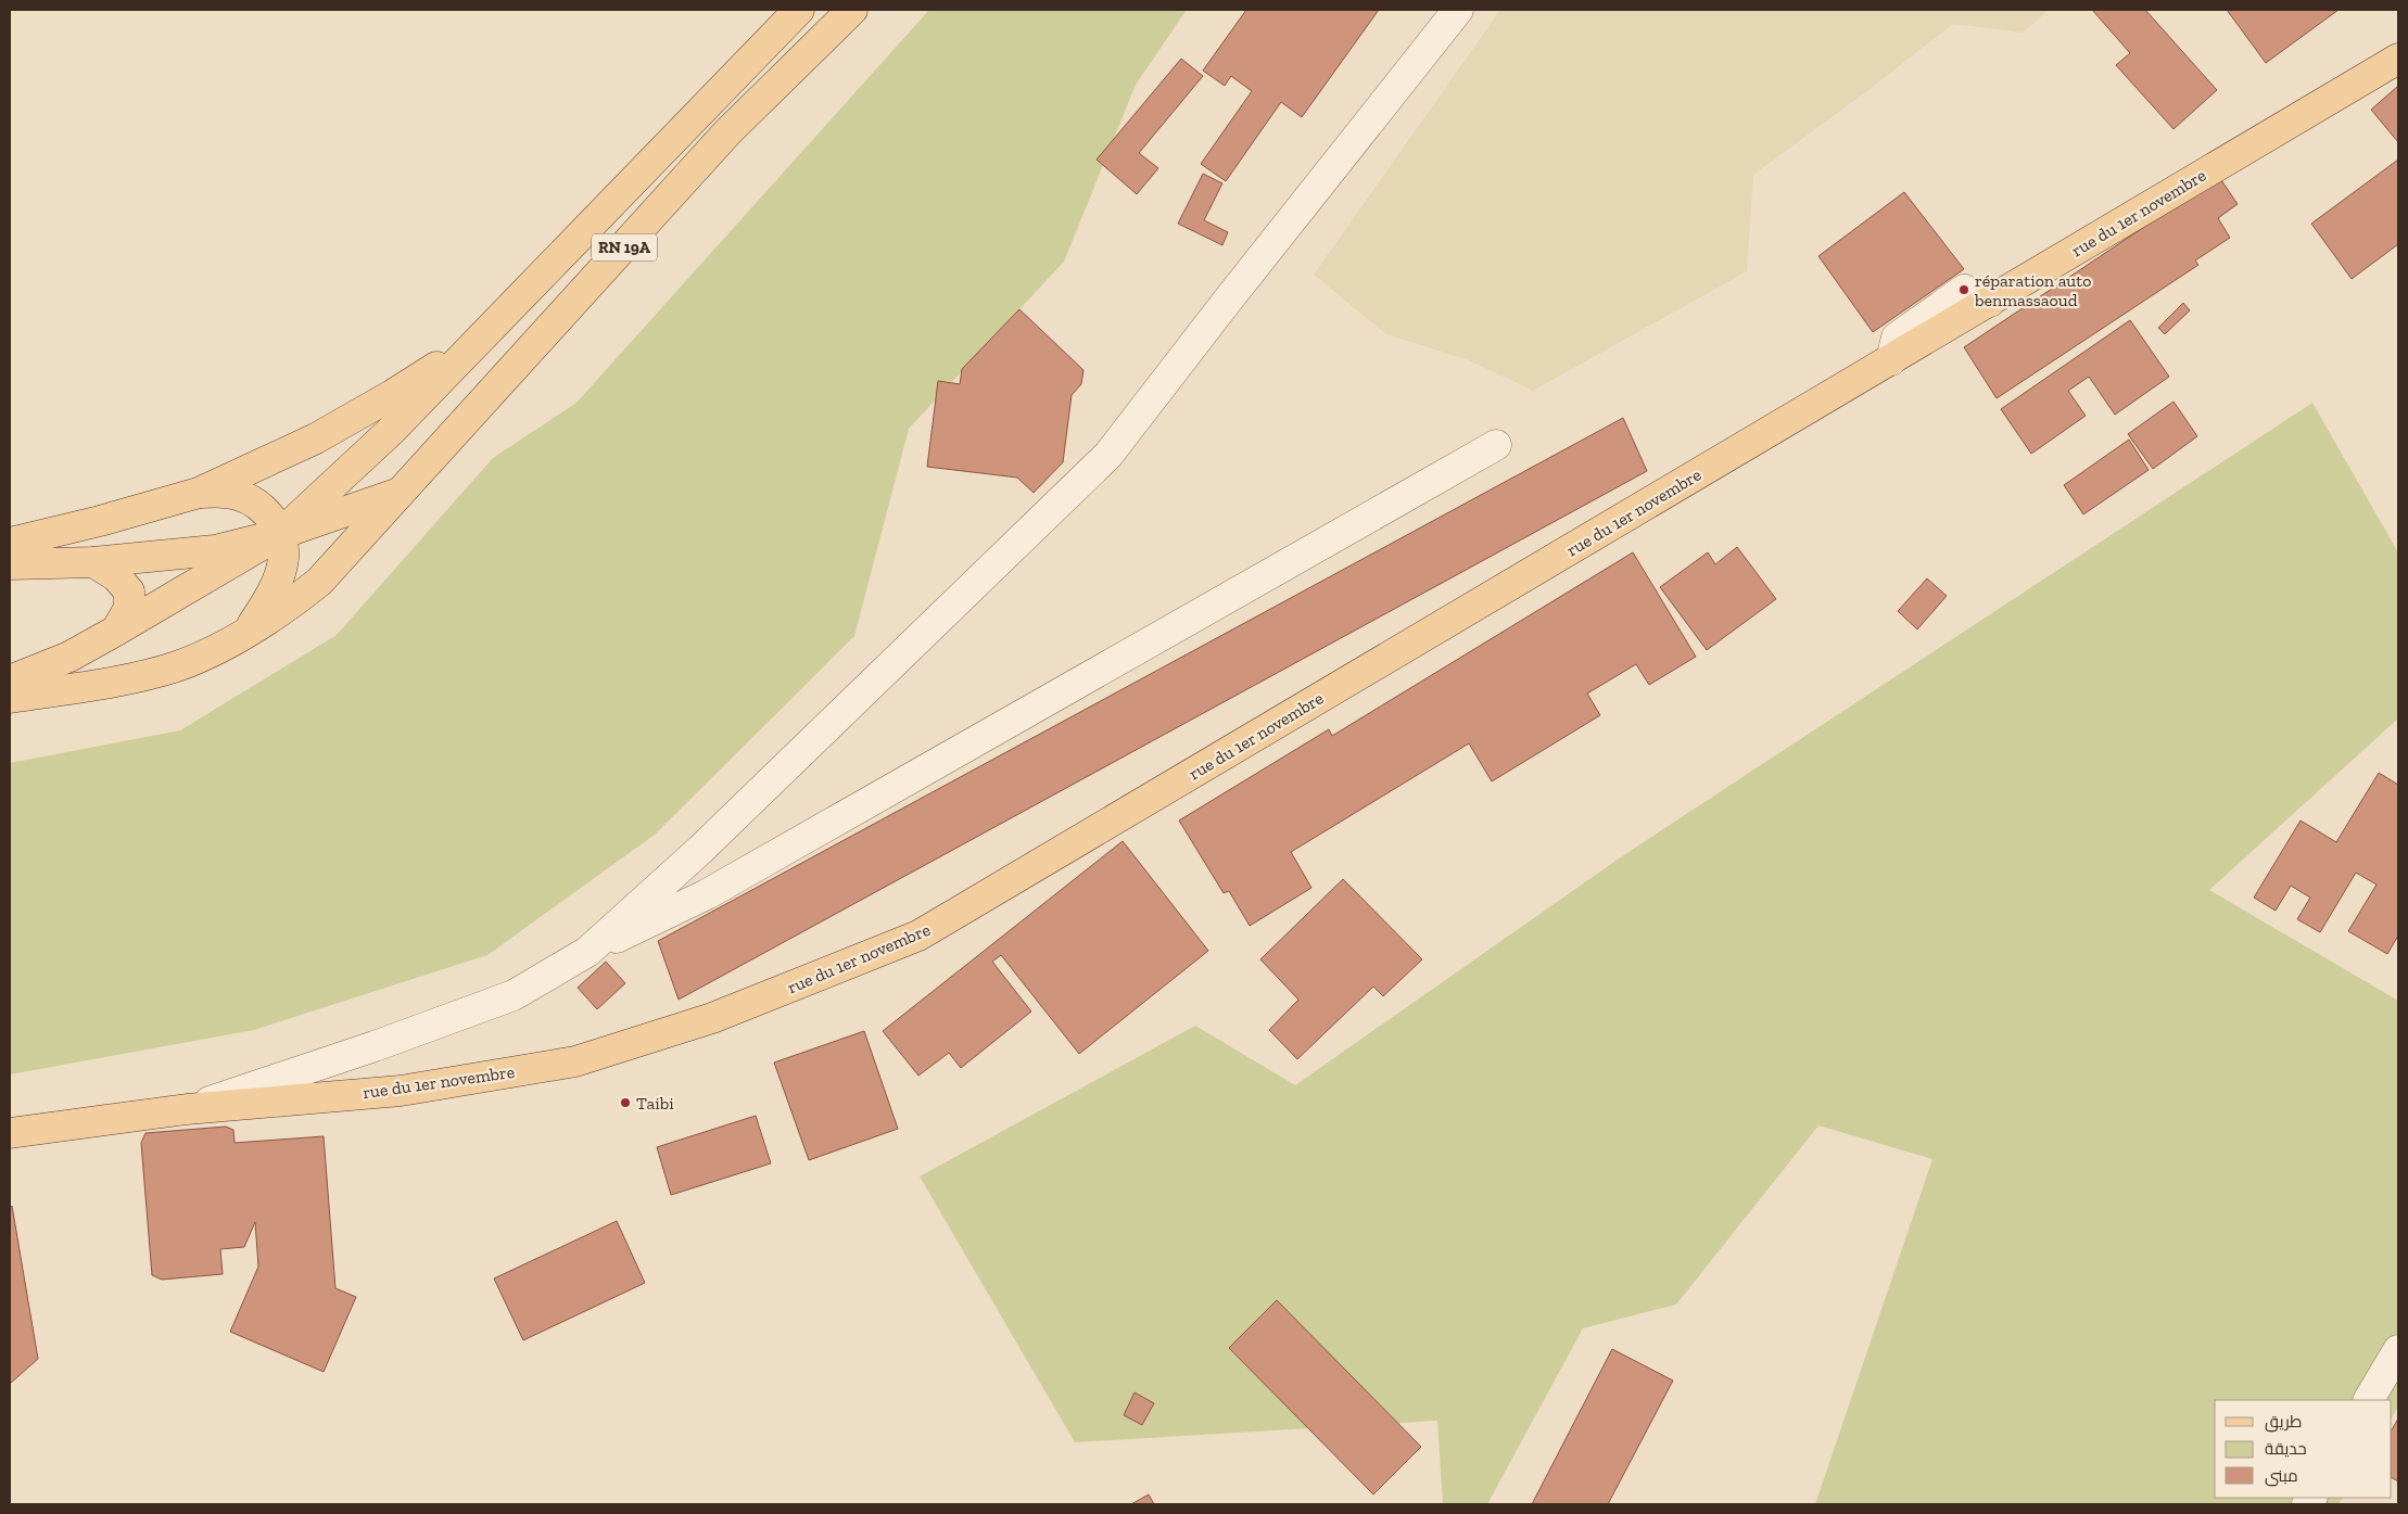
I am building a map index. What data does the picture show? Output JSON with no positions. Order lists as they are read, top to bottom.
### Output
{
  "streets": {
    "main road": ["rue du 1er novembre", "RN 19A"]
  },
  "places": ["réparation auto benmassaoud", "Taibi"],
  "legend": ["طريق", "حديقة", "مبنى"]
}
